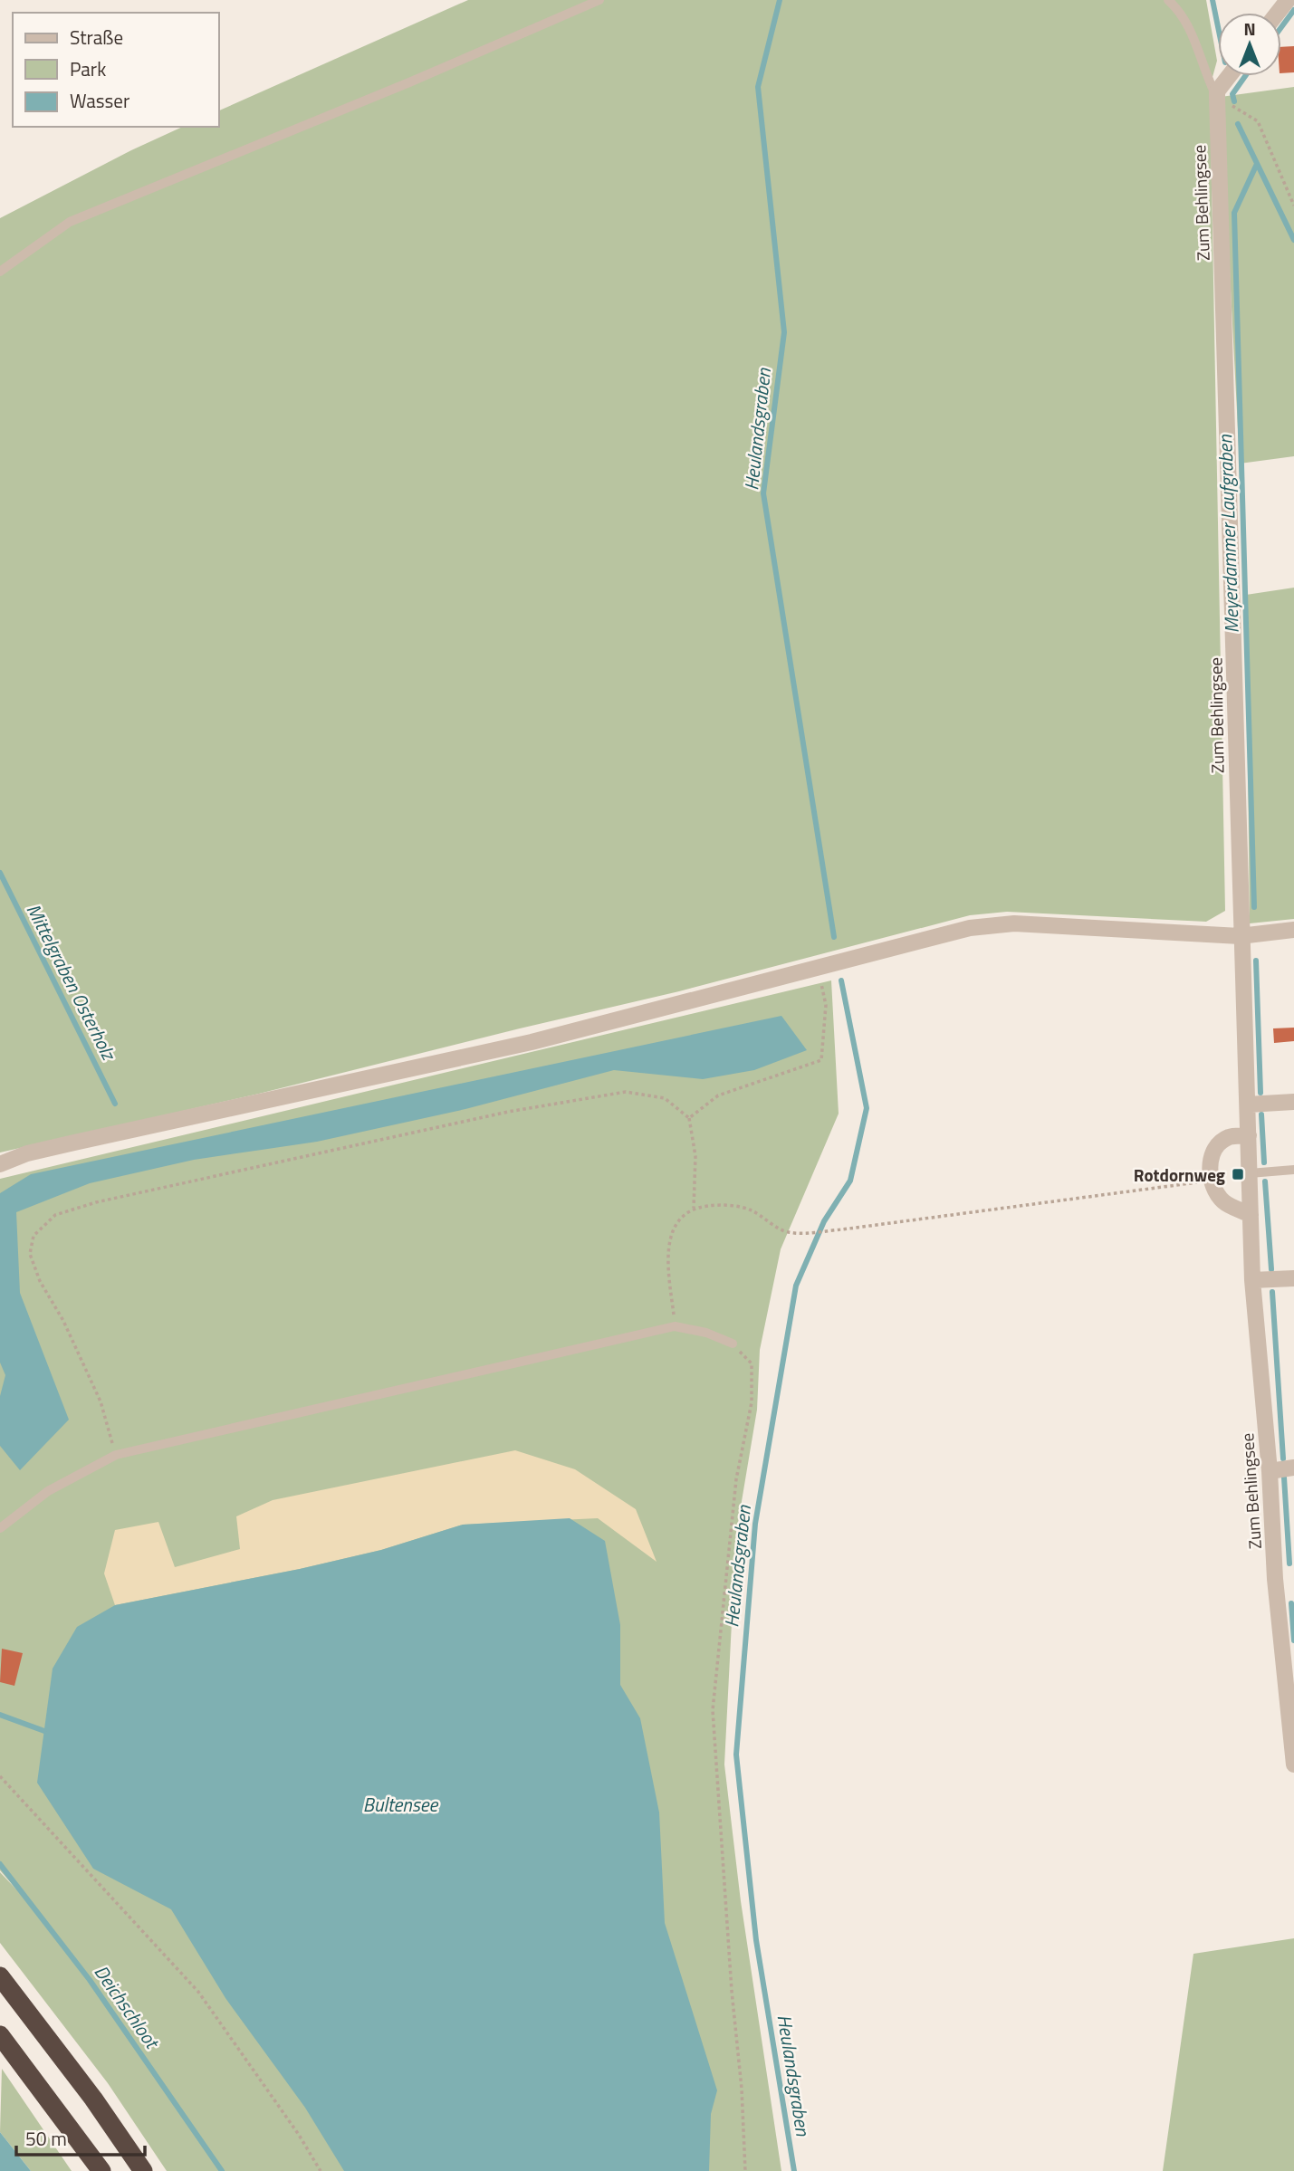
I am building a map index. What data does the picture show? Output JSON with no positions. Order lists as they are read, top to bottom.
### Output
{
  "streets": {
    "street": ["Zum Behlingsee"]
  },
  "water": [
    "Heulandsgraben",
    "Meyerdammer Laufgraben",
    "Mittelgraben Osterholz",
    "Bultensee",
    "Deichschloot"
  ],
  "places": {
    "transit": ["Rotdornweg"]
  },
  "legend": ["Straße", "Park", "Wasser"],
  "scale_bar": "50 m",
  "north": "top"
}
